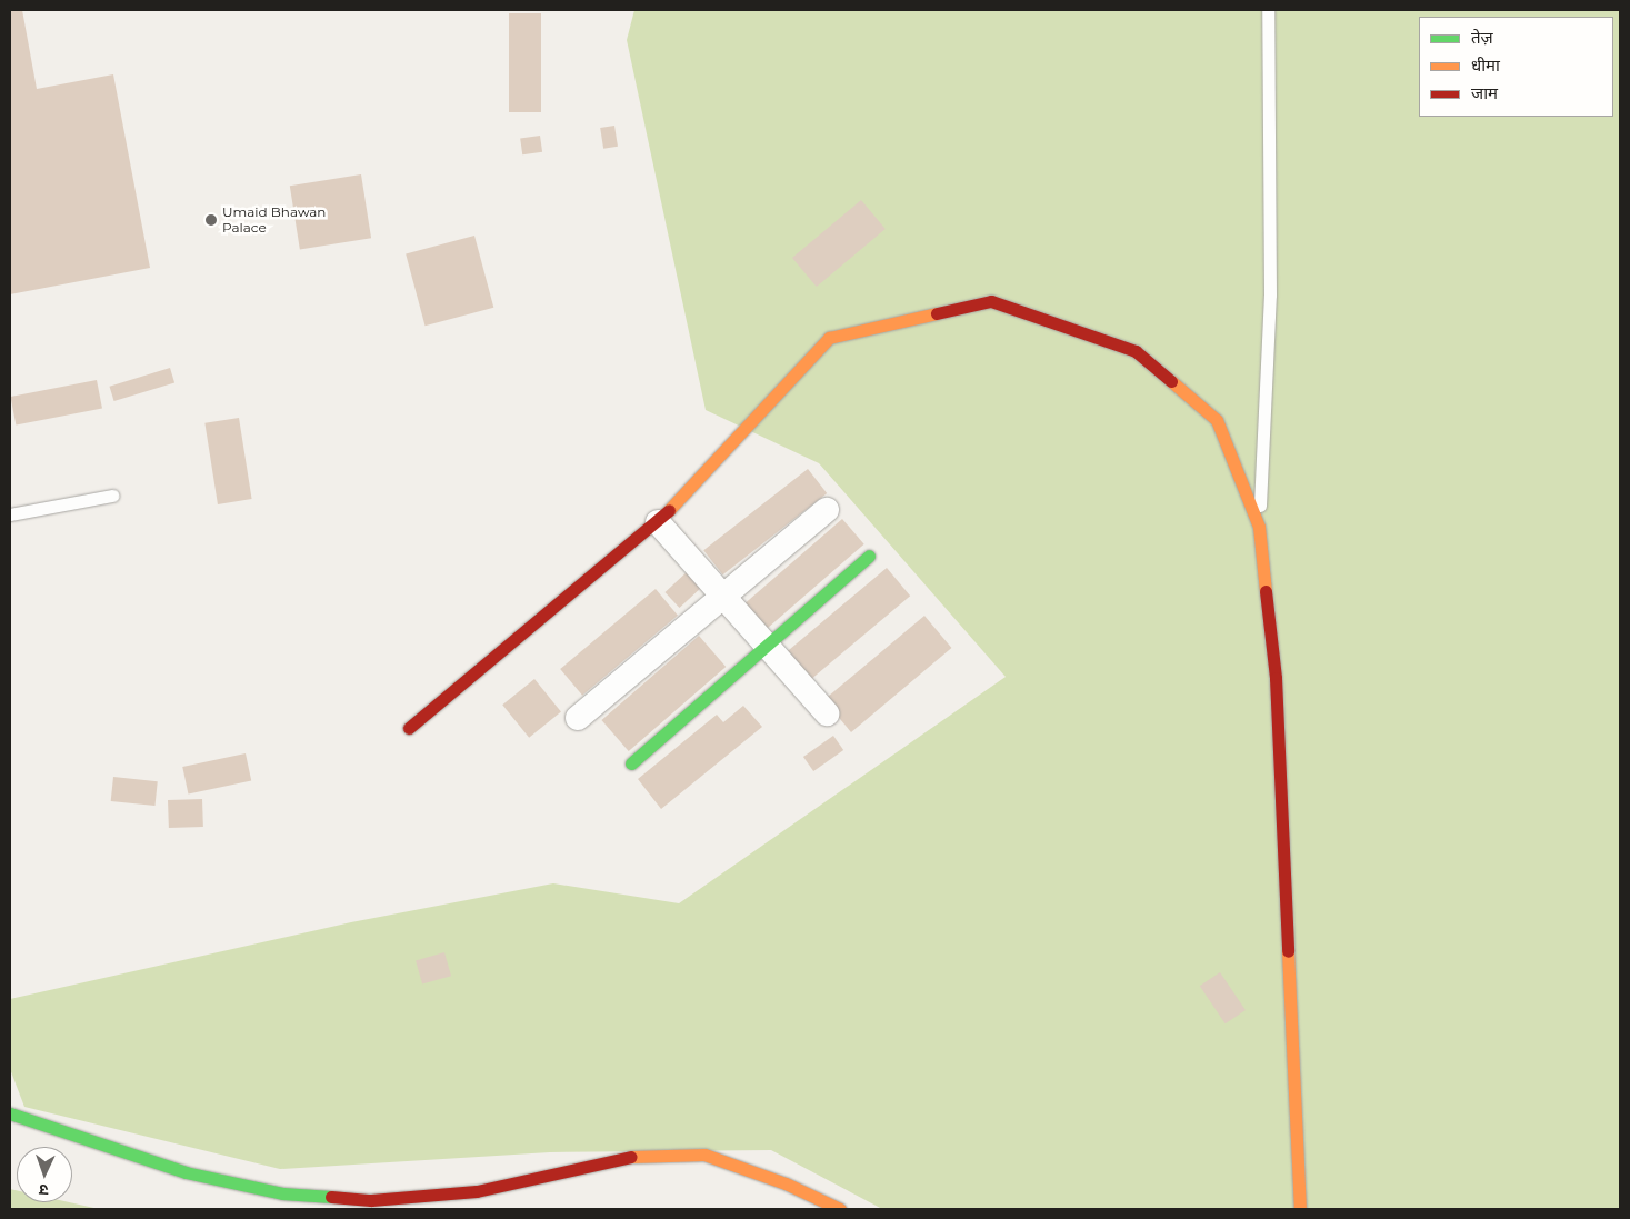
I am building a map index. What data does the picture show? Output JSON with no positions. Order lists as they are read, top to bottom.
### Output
{
  "places": ["Umaid Bhawan Palace"],
  "legend": ["तेज़", "धीमा", "जाम"],
  "north": "bottom"
}
